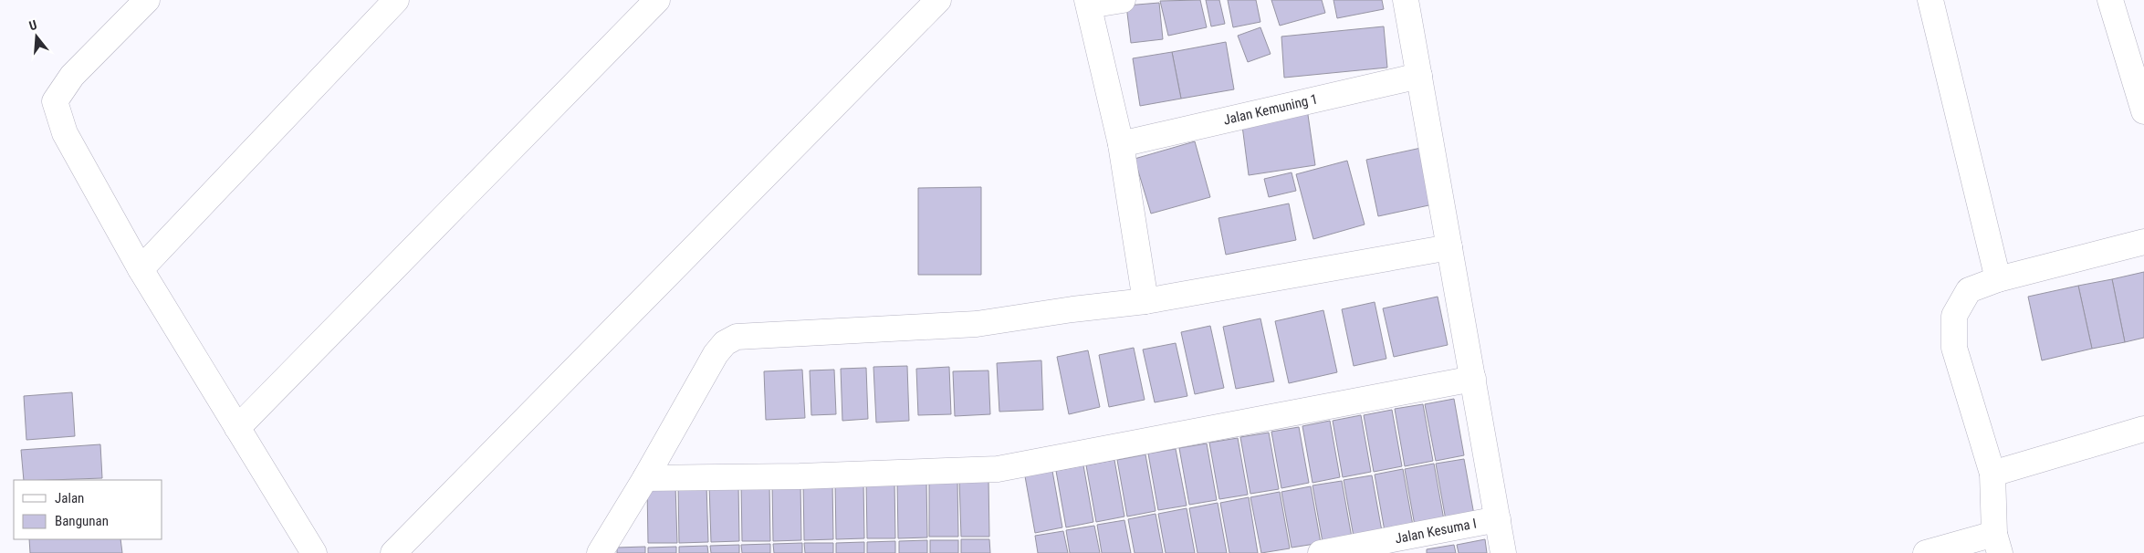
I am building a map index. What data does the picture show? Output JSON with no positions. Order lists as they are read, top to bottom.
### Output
{
  "streets": {
    "street": ["Jalan Kemuning 1", "Jalan Kesuma I"]
  },
  "legend": ["Jalan", "Bangunan"],
  "north": "top"
}
